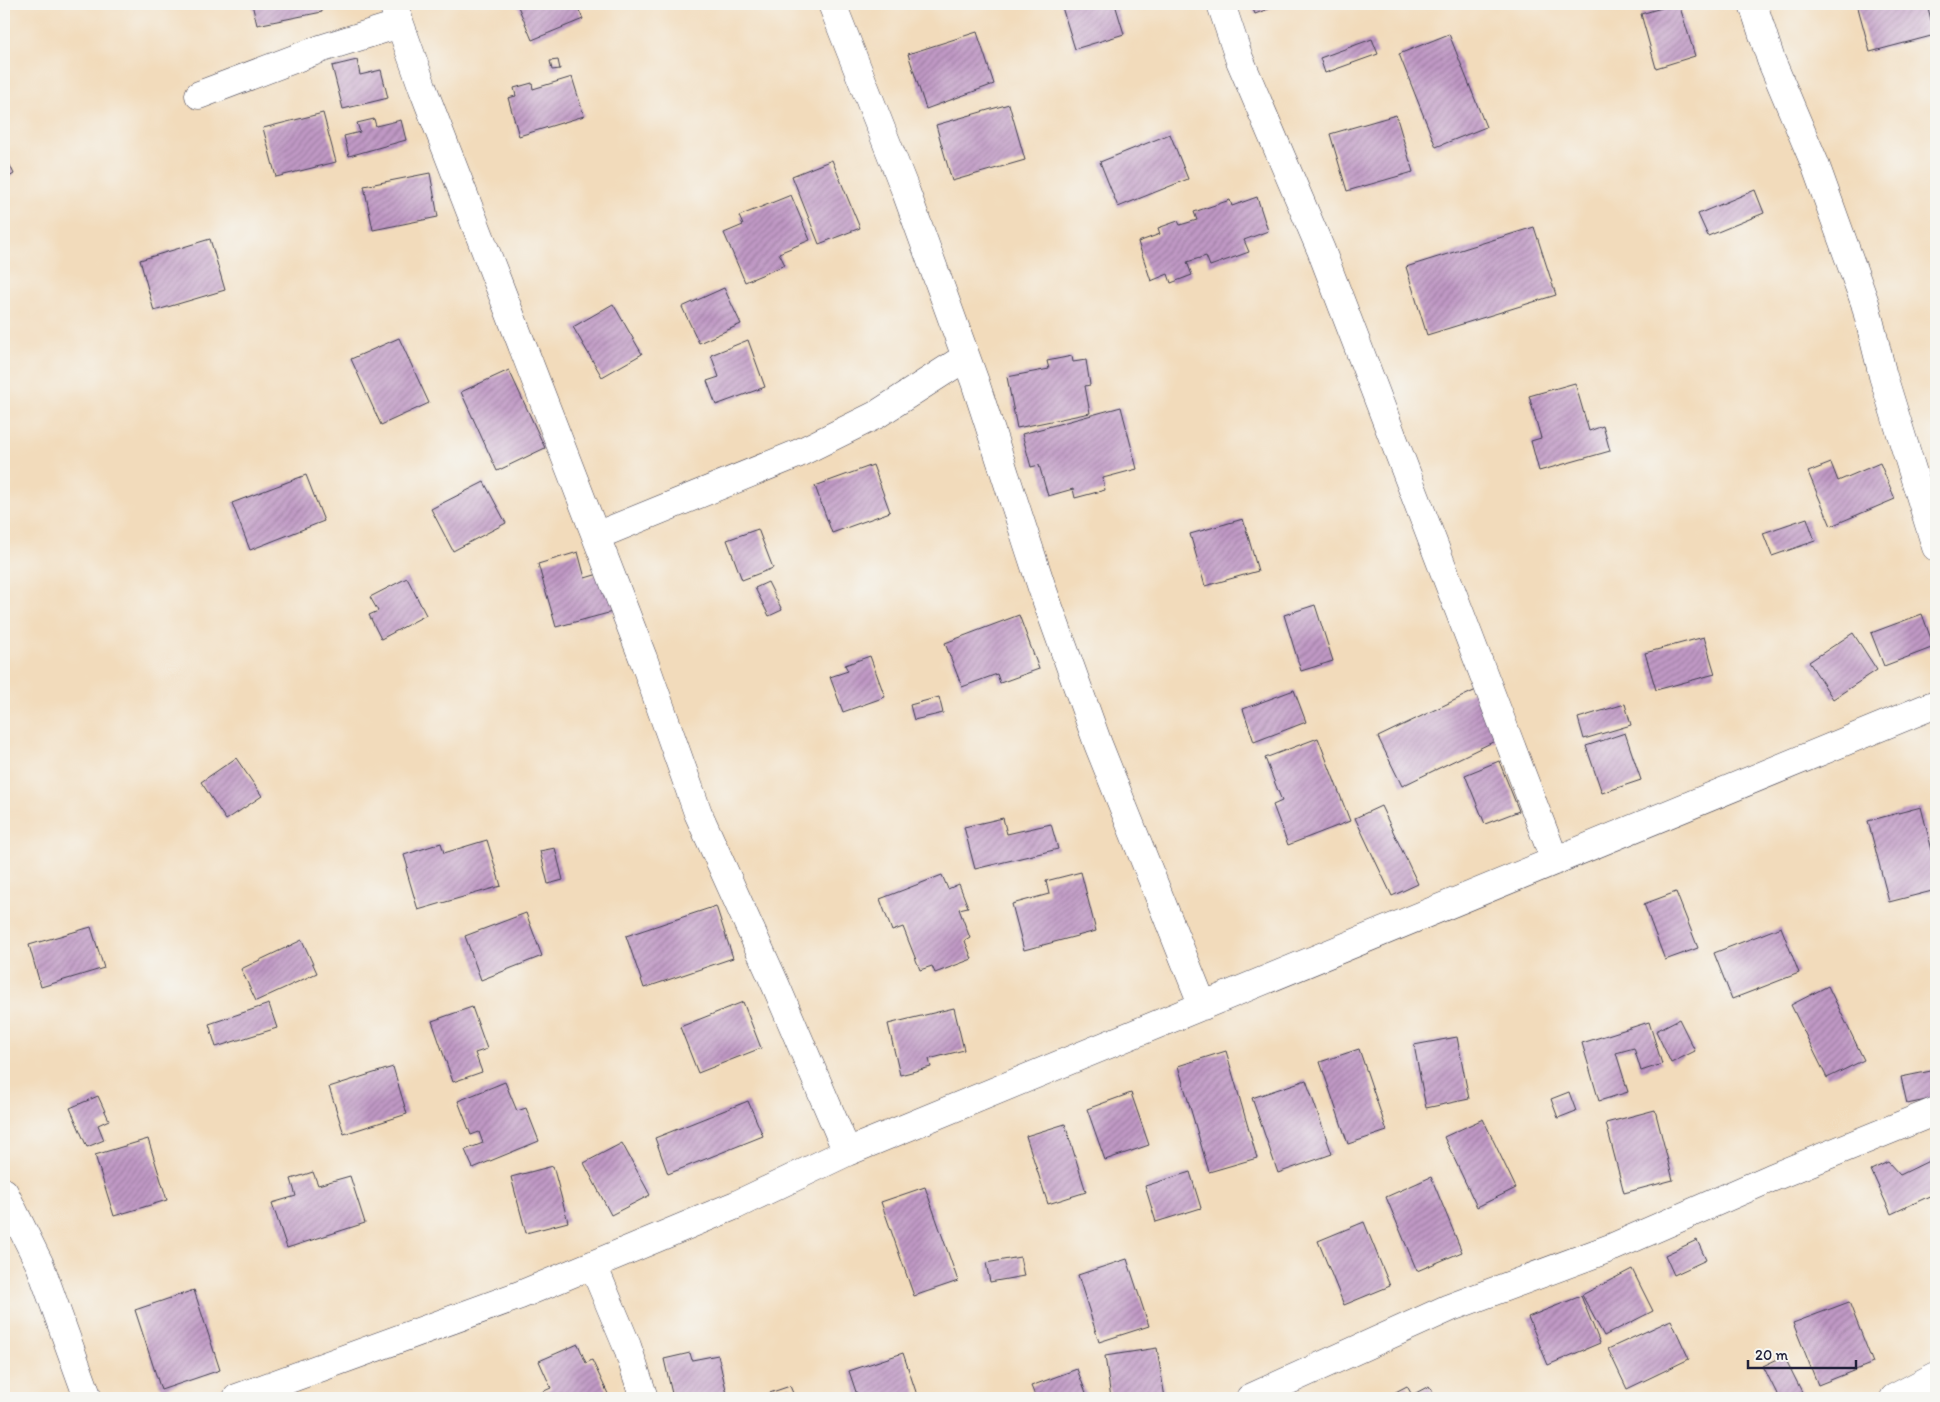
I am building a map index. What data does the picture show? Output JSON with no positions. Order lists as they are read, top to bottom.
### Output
{
  "scale_bar": "20 m"
}
